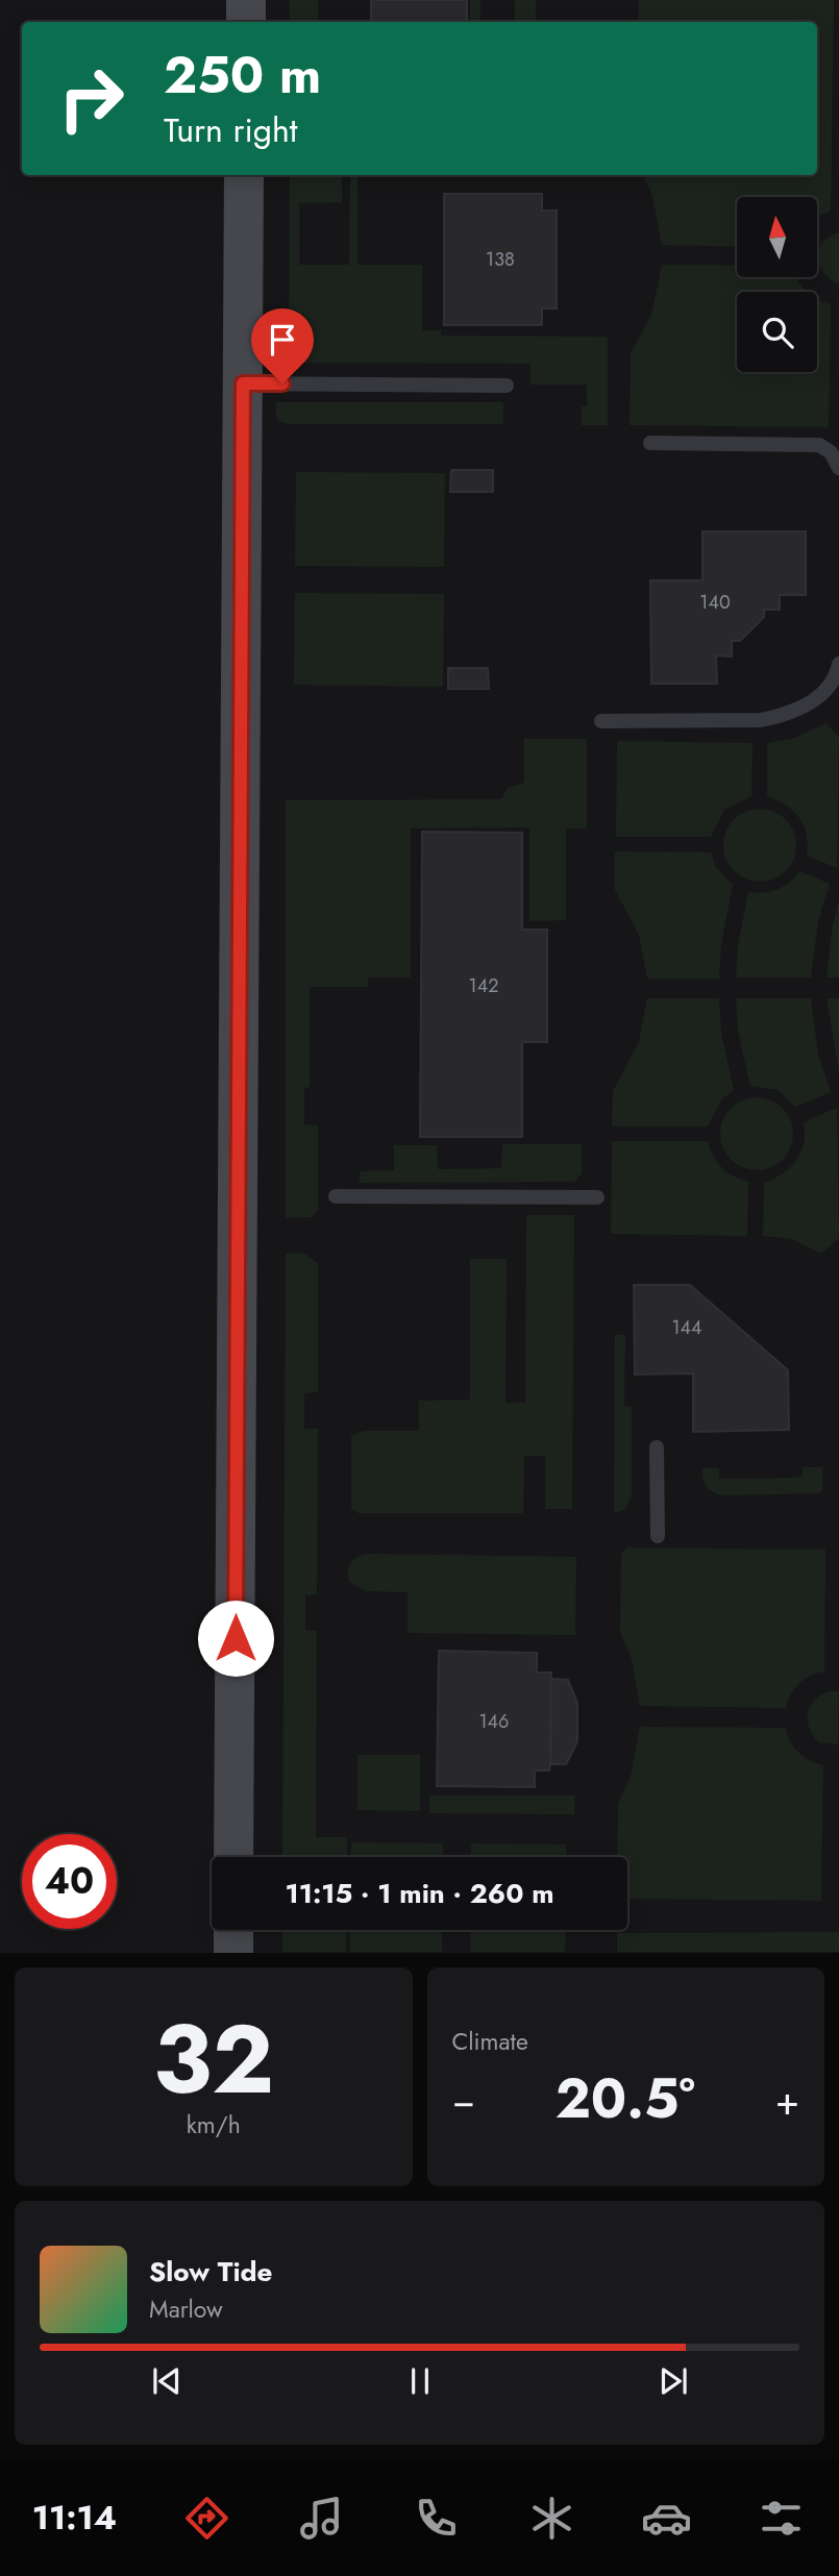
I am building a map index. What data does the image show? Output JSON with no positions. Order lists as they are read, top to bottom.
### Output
{
  "house_numbers": [
    "138",
    "140",
    "142",
    "144",
    "146"
  ],
  "north": "top",
  "page": {
    "turn": ["250 m", "Turn right"],
    "limit": "40",
    "trip": "11:15 · 1 min · 260 m",
    "tile": [
      ["32", "km/h"],
      "Climate"
    ],
    "heat": ["−", "20.5°", "+"],
    "song": ["Slow Tide", "Marlow"],
    "tabs": "11:14"
  }
}
